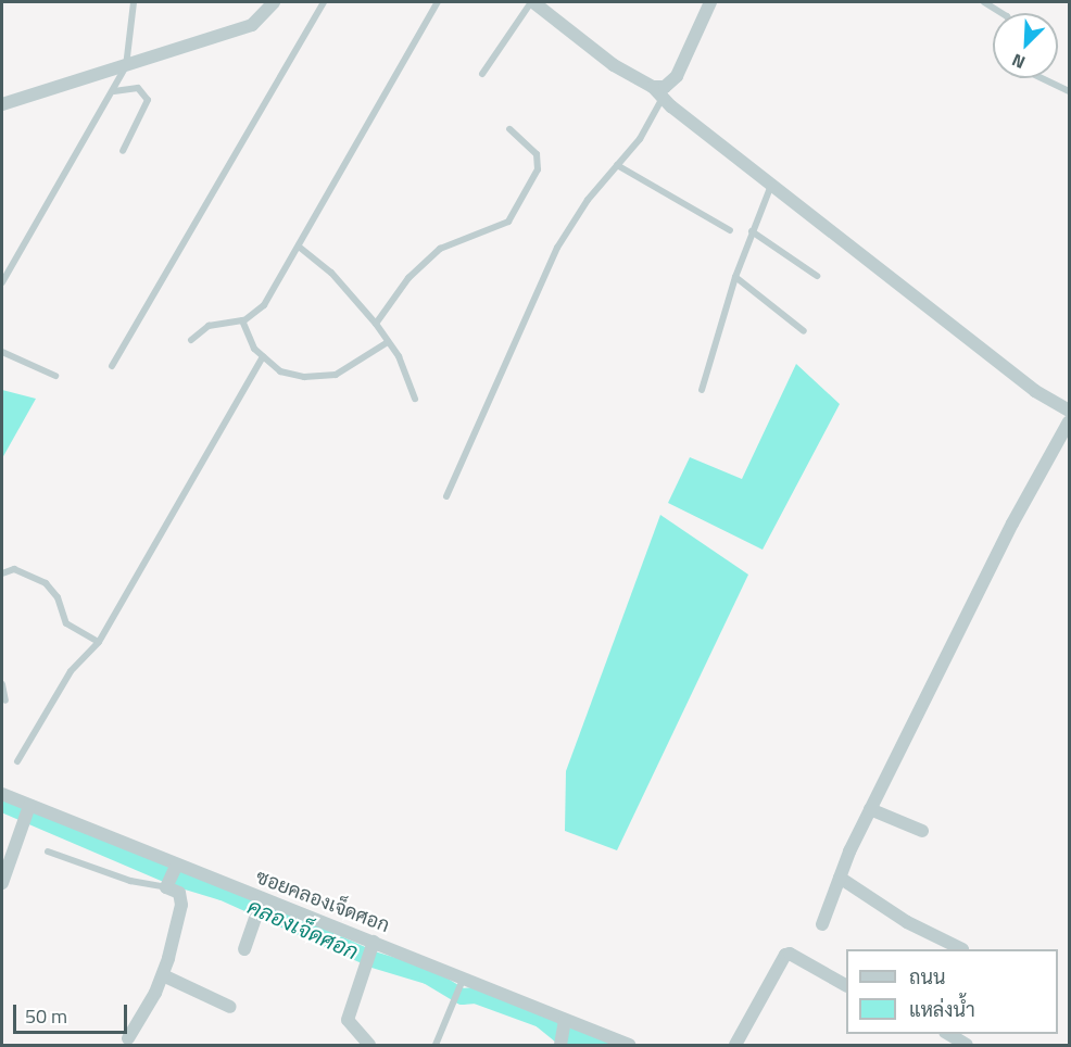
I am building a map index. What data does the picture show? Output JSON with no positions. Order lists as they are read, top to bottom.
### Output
{
  "streets": {
    "street": ["ซอยคลองเจ็ดศอก"]
  },
  "water": ["คลองเจ็ดศอก"],
  "legend": ["ถนน", "แหล่งน้ำ"],
  "scale_bar": "50 m",
  "north": "bottom left"
}
